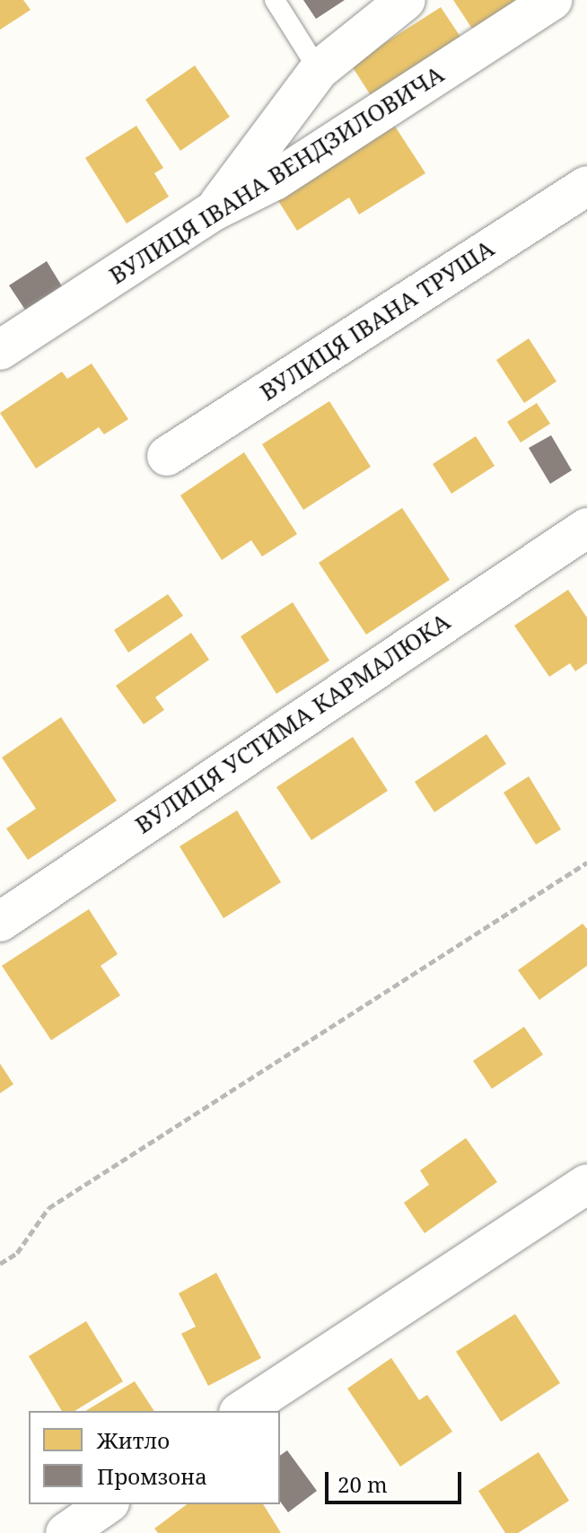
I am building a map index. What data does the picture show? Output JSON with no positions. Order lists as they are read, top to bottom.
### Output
{
  "streets": {
    "street": ["ВУЛИЦЯ ІВАНА ВЕНДЗИЛОВИЧА", "ВУЛИЦЯ ІВАНА ТРУША", "ВУЛИЦЯ УСТИМА КАРМАЛЮКА"]
  },
  "legend": ["Житло", "Промзона"],
  "scale_bar": "20 m"
}
